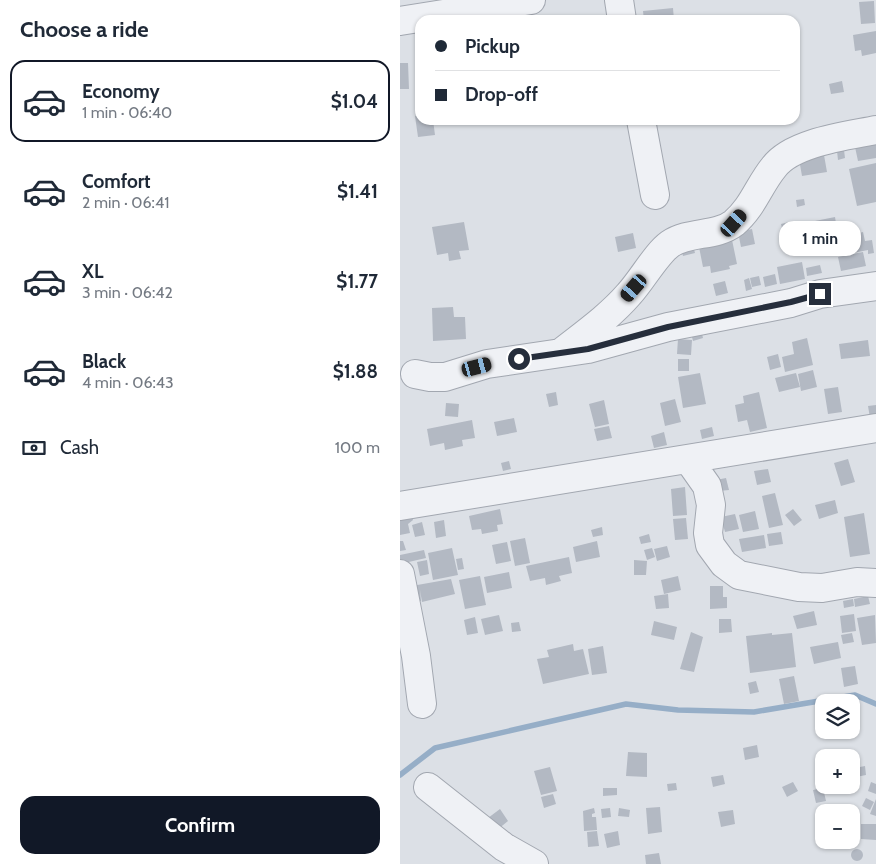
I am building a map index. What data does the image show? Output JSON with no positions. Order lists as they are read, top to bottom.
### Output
{
  "page": {
    "heading": "Choose a ride",
    "banner": ["Pickup", "Drop-off"],
    "list": [
      {
        "name": "Economy",
        "note": "1 min · 06:40",
        "value": "$1.04"
      },
      {
        "name": "Comfort",
        "note": "2 min · 06:41",
        "value": "$1.41"
      },
      {
        "name": "XL",
        "note": "3 min · 06:42",
        "value": "$1.77"
      },
      {
        "name": "Black",
        "note": "4 min · 06:43",
        "value": "$1.88"
      }
    ],
    "bubble": "1 min",
    "pay": ["Cash", "100 m"],
    "map_buttons": ["+", "−"],
    "buttons": "Confirm"
  }
}
